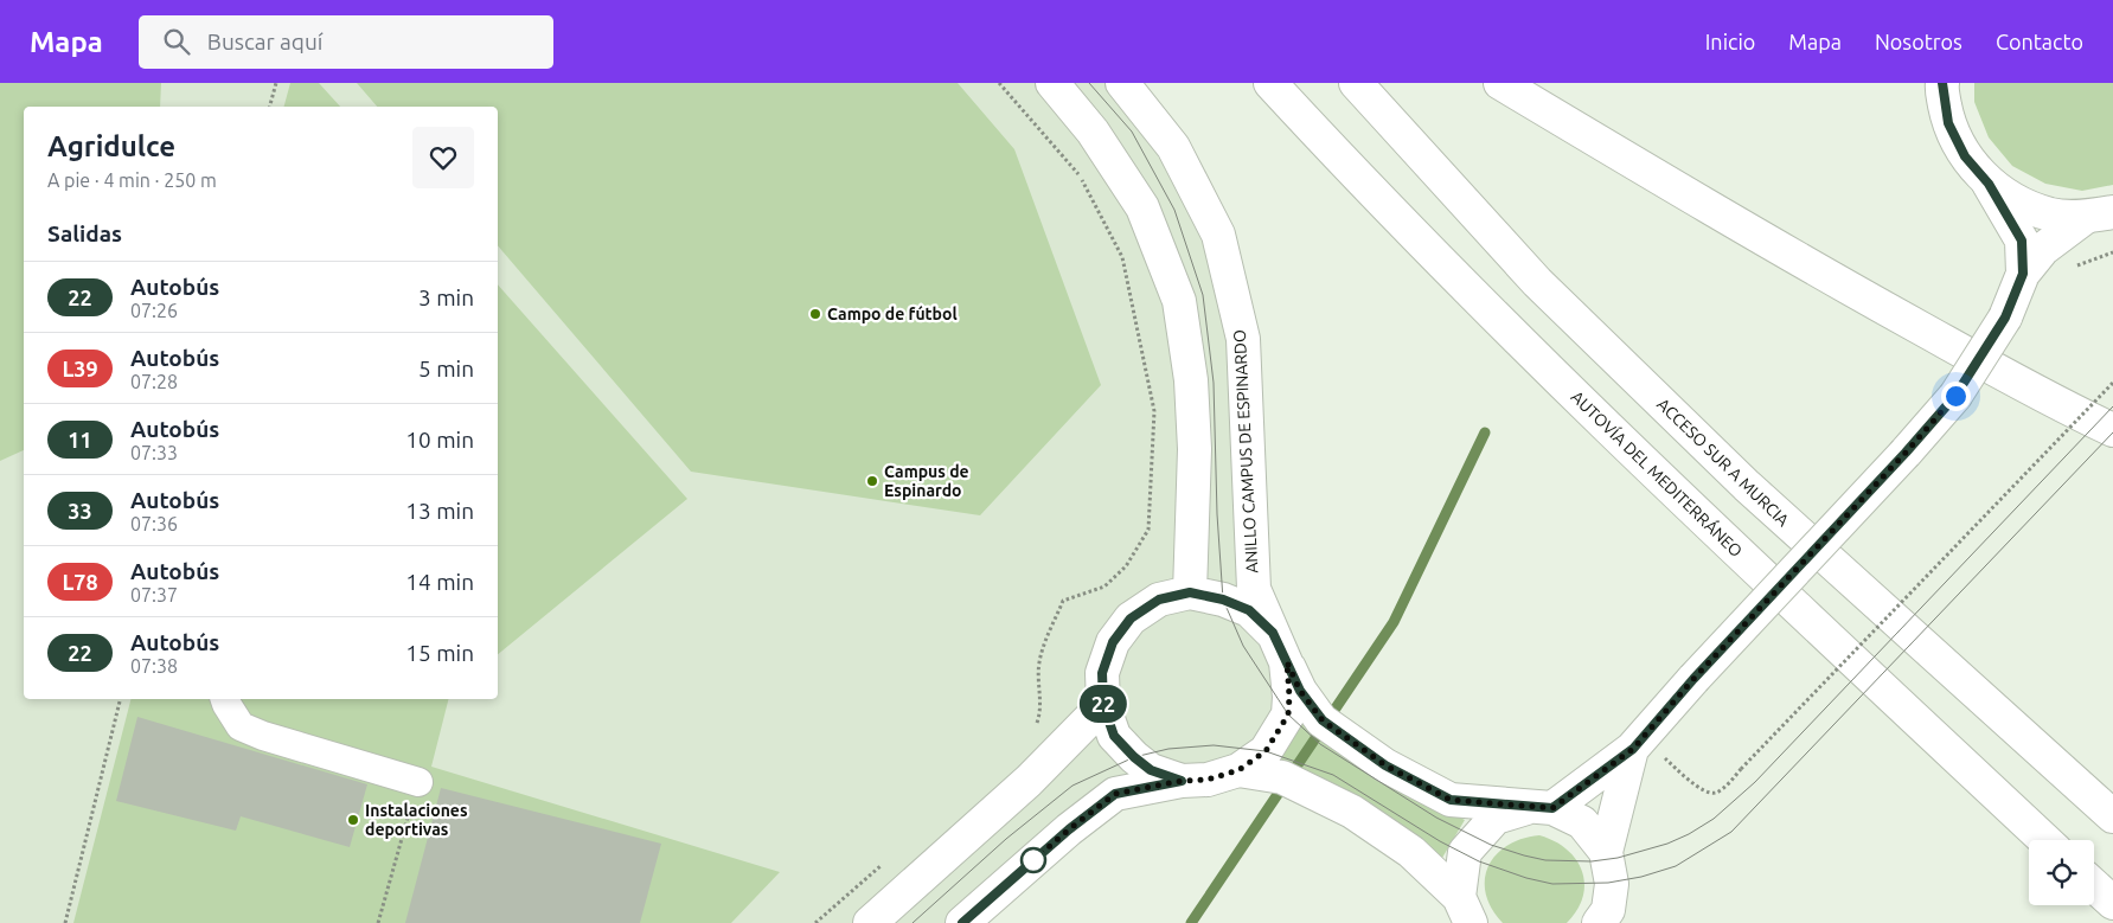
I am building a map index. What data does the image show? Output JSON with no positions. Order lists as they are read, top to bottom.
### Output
{
  "streets": {
    "main road": ["ANILLO CAMPUS DE ESPINARDO", "ACCESO SUR A MURCIA", "AUTOVÍA DEL MEDITERRÁNEO"]
  },
  "places": ["Campo de fútbol", "Campus de Espinardo", "Instalaciones deportivas"],
  "lines": ["bus line 22"],
  "page": {
    "header": "Mapa",
    "search": "Buscar aquí",
    "nav": [
      "Inicio",
      "Mapa",
      "Nosotros",
      "Contacto"
    ],
    "on_map": "22",
    "heading": [
      ["Agridulce", "A pie · 4 min · 250 m"],
      "Salidas"
    ],
    "list": [
      {
        "mark": "22",
        "name": "Autobús",
        "note": "07:26",
        "value": "3 min"
      },
      {
        "mark": "L39",
        "name": "Autobús",
        "note": "07:28",
        "value": "5 min"
      },
      {
        "mark": "11",
        "name": "Autobús",
        "note": "07:33",
        "value": "10 min"
      },
      {
        "mark": "33",
        "name": "Autobús",
        "note": "07:36",
        "value": "13 min"
      },
      {
        "mark": "L78",
        "name": "Autobús",
        "note": "07:37",
        "value": "14 min"
      },
      {
        "mark": "22",
        "name": "Autobús",
        "note": "07:38",
        "value": "15 min"
      }
    ]
  }
}
